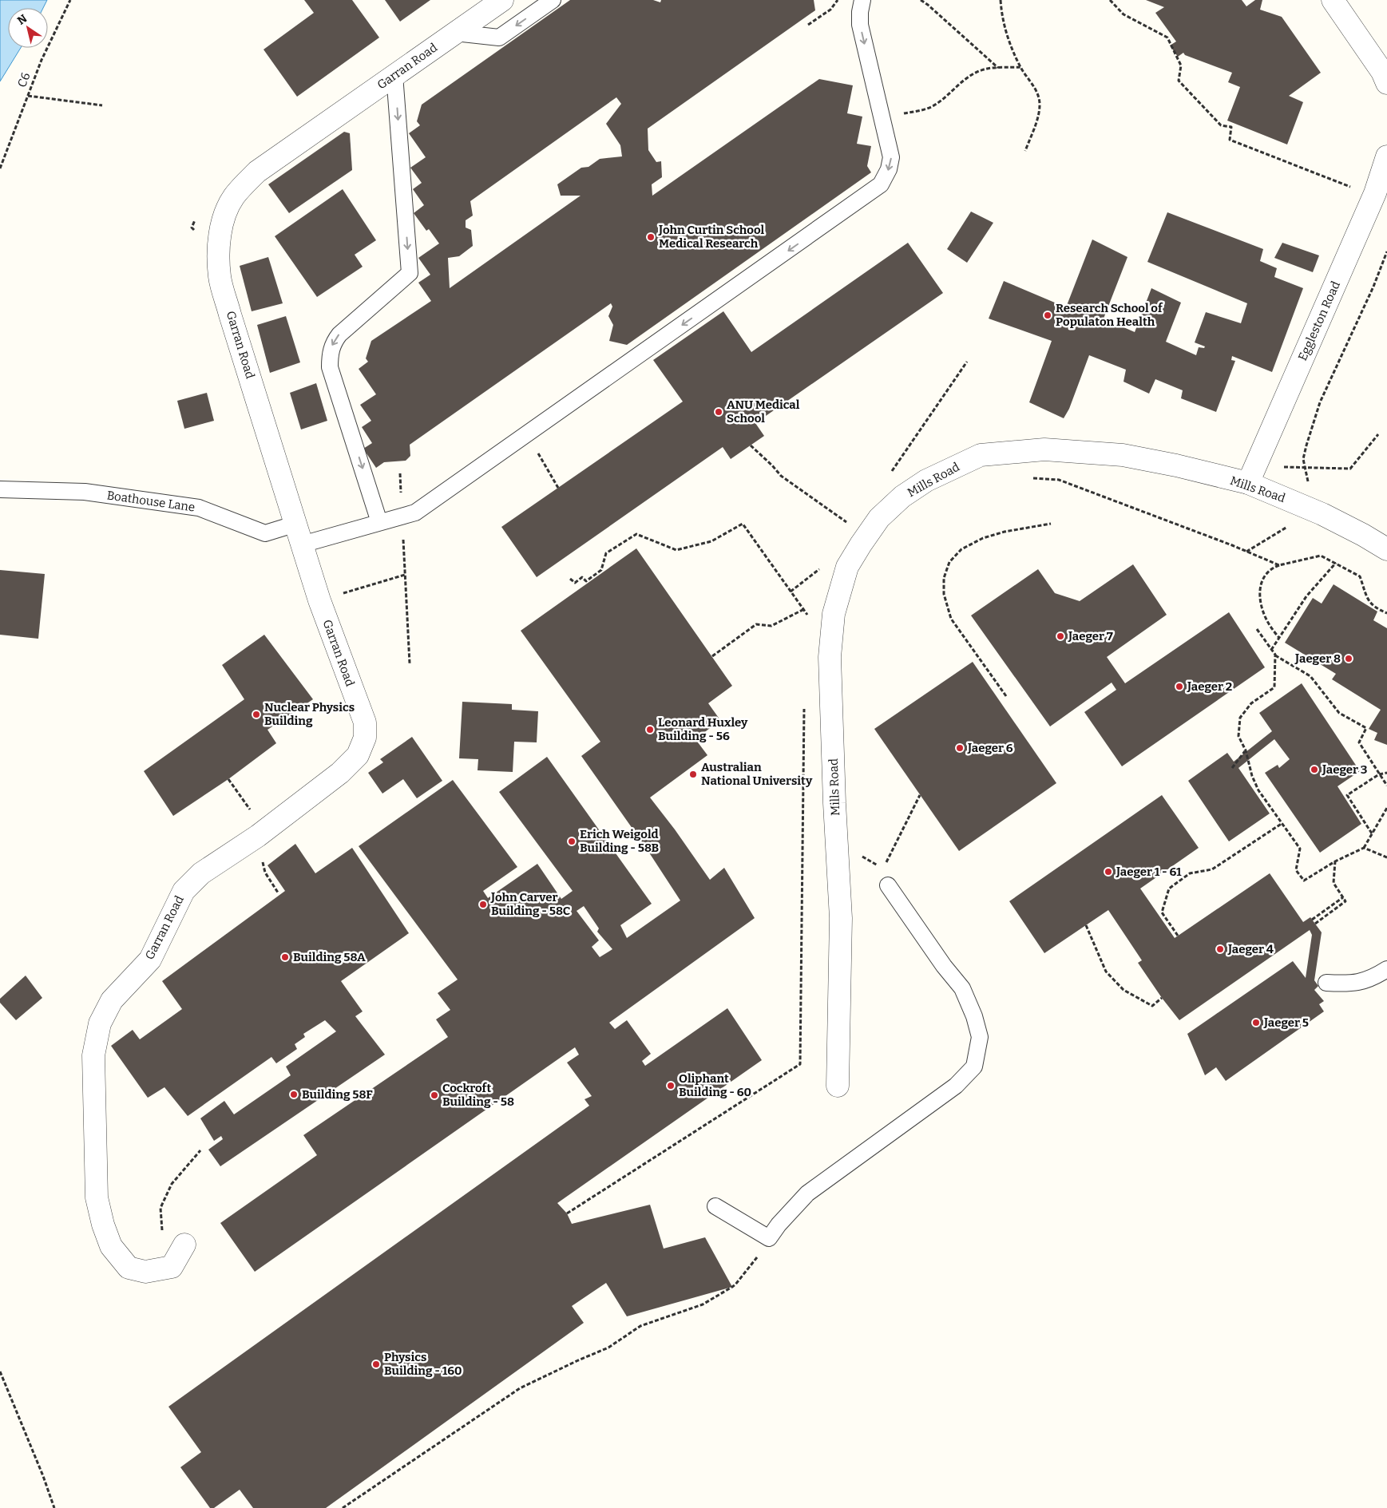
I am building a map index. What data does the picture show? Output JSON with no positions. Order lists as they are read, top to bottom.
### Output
{
  "streets": {
    "street": ["Garran Road", "Eggleston Road", "Mills Road"],
    "lane": ["Boathouse Lane"],
    "path": ["C6"]
  },
  "crossings": [
    ["Garran Road", "Boathouse Lane"],
    ["Eggleston Road", "Mills Road"]
  ],
  "places": [
    "John Curtin School Medical Research",
    "Research School of Populaton Health",
    "ANU Medical School",
    "Jaeger 7",
    "Jaeger 8",
    "Jaeger 2",
    "Nuclear Physics Building",
    "Leonard Huxley Building - 56",
    "Jaeger 6",
    "Jaeger 3",
    "Australian National University",
    "Erich Weigold Building - 58B",
    "Jaeger 1 - 61",
    "John Carver Building - 58C",
    "Jaeger 4",
    "Building 58A",
    "Jaeger 5",
    "Oliphant Building - 60",
    "Building 58F",
    "Cockroft Building - 58",
    "Physics Building - 160"
  ],
  "north": "top left"
}
